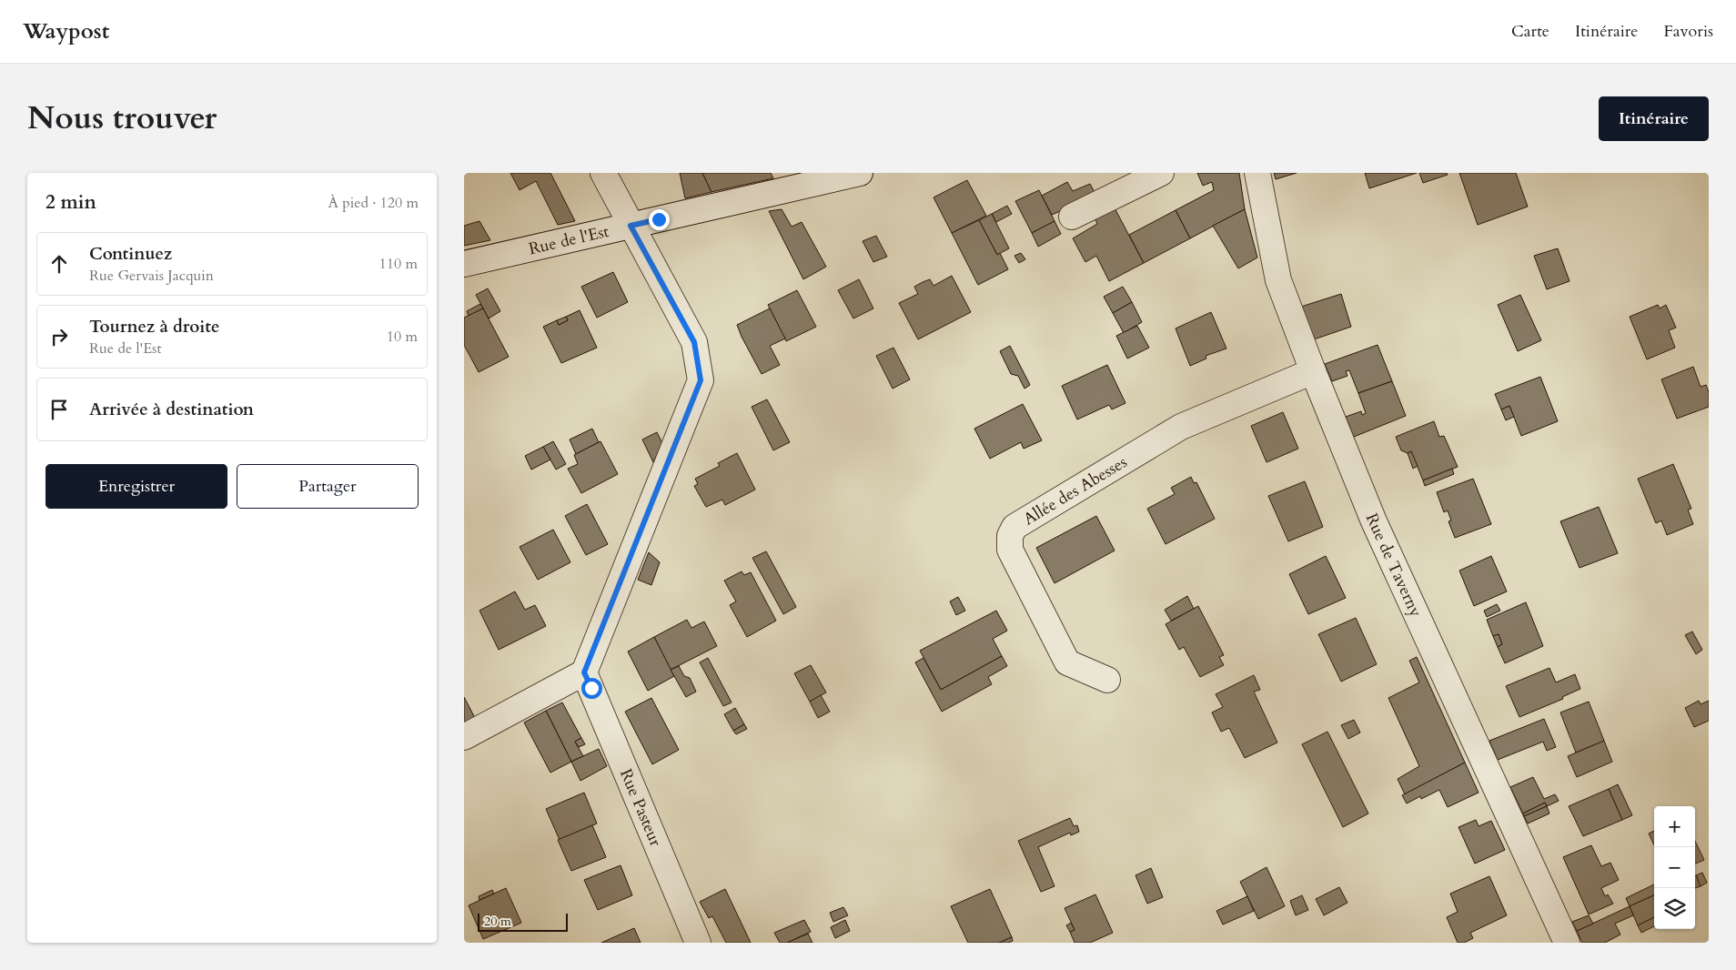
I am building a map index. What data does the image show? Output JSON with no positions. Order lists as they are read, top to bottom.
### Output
{
  "streets": {
    "street": [
      "Rue de l'Est",
      "Allée des Abesses",
      "Rue de Taverny",
      "Rue Pasteur"
    ]
  },
  "crossings": [
    ["Allée des Abesses", "Rue de Taverny"]
  ],
  "scale_bar": "20 m",
  "page": {
    "header": "Waypost",
    "nav": ["Carte", "Itinéraire", "Favoris"],
    "title": "Nous trouver",
    "buttons": [
      "Itinéraire",
      ["Enregistrer", "Partager"]
    ],
    "heading": ["2 min", "À pied · 120 m"],
    "list": [
      ["Continuez", "Rue Gervais Jacquin", "110 m"],
      ["Tournez à droite", "Rue de l'Est", "10 m"],
      "Arrivée à destination"
    ],
    "map_buttons": ["+", "−"],
    "scale": "20 m"
  }
}
